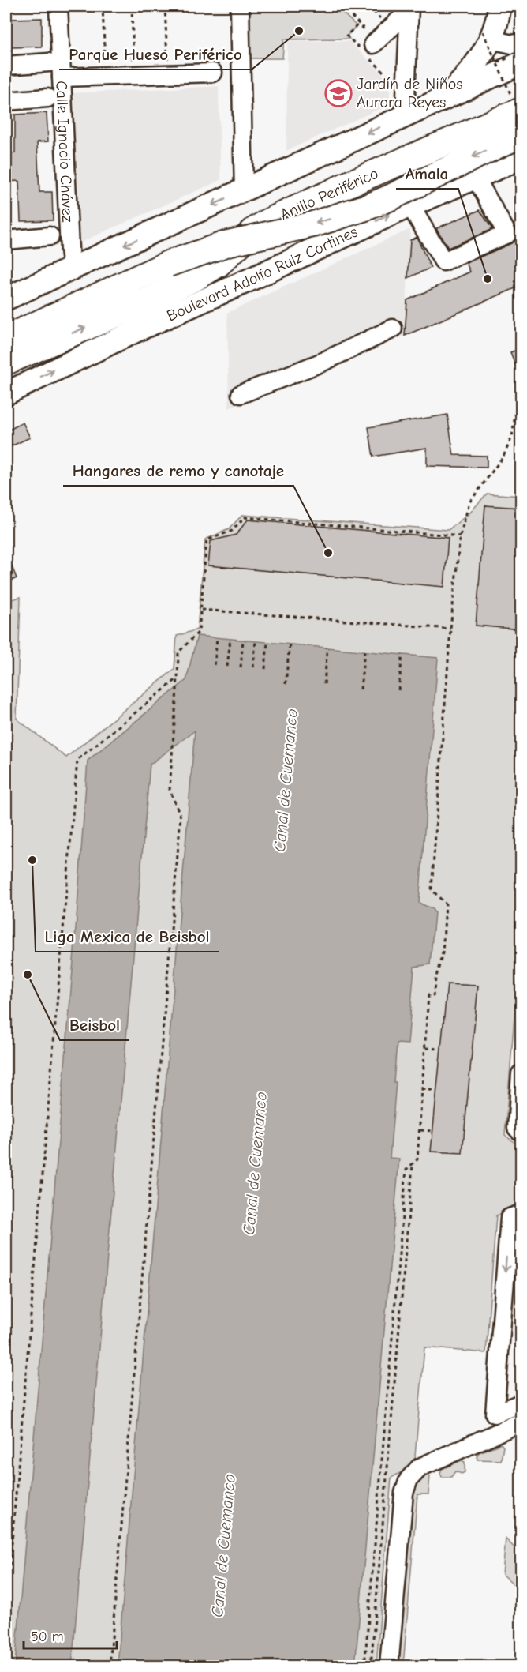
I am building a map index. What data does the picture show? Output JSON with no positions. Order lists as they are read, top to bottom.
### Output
{
  "streets": {
    "highway": ["Anillo Periférico"],
    "main road": ["Boulevard Adolfo Ruiz Cortines"],
    "street": ["Calle Ignacio Chávez"]
  },
  "water": ["Canal de Cuemanco"],
  "places": {
    "other": [
      "Parque Hueso Periférico",
      "Amala",
      "Hangares de remo y canotaje",
      "Liga Mexica de Beisbol",
      "Beisbol"
    ],
    "school or university": ["Jardín de Niños Aurora Reyes"]
  },
  "scale_bar": "50 m"
}
